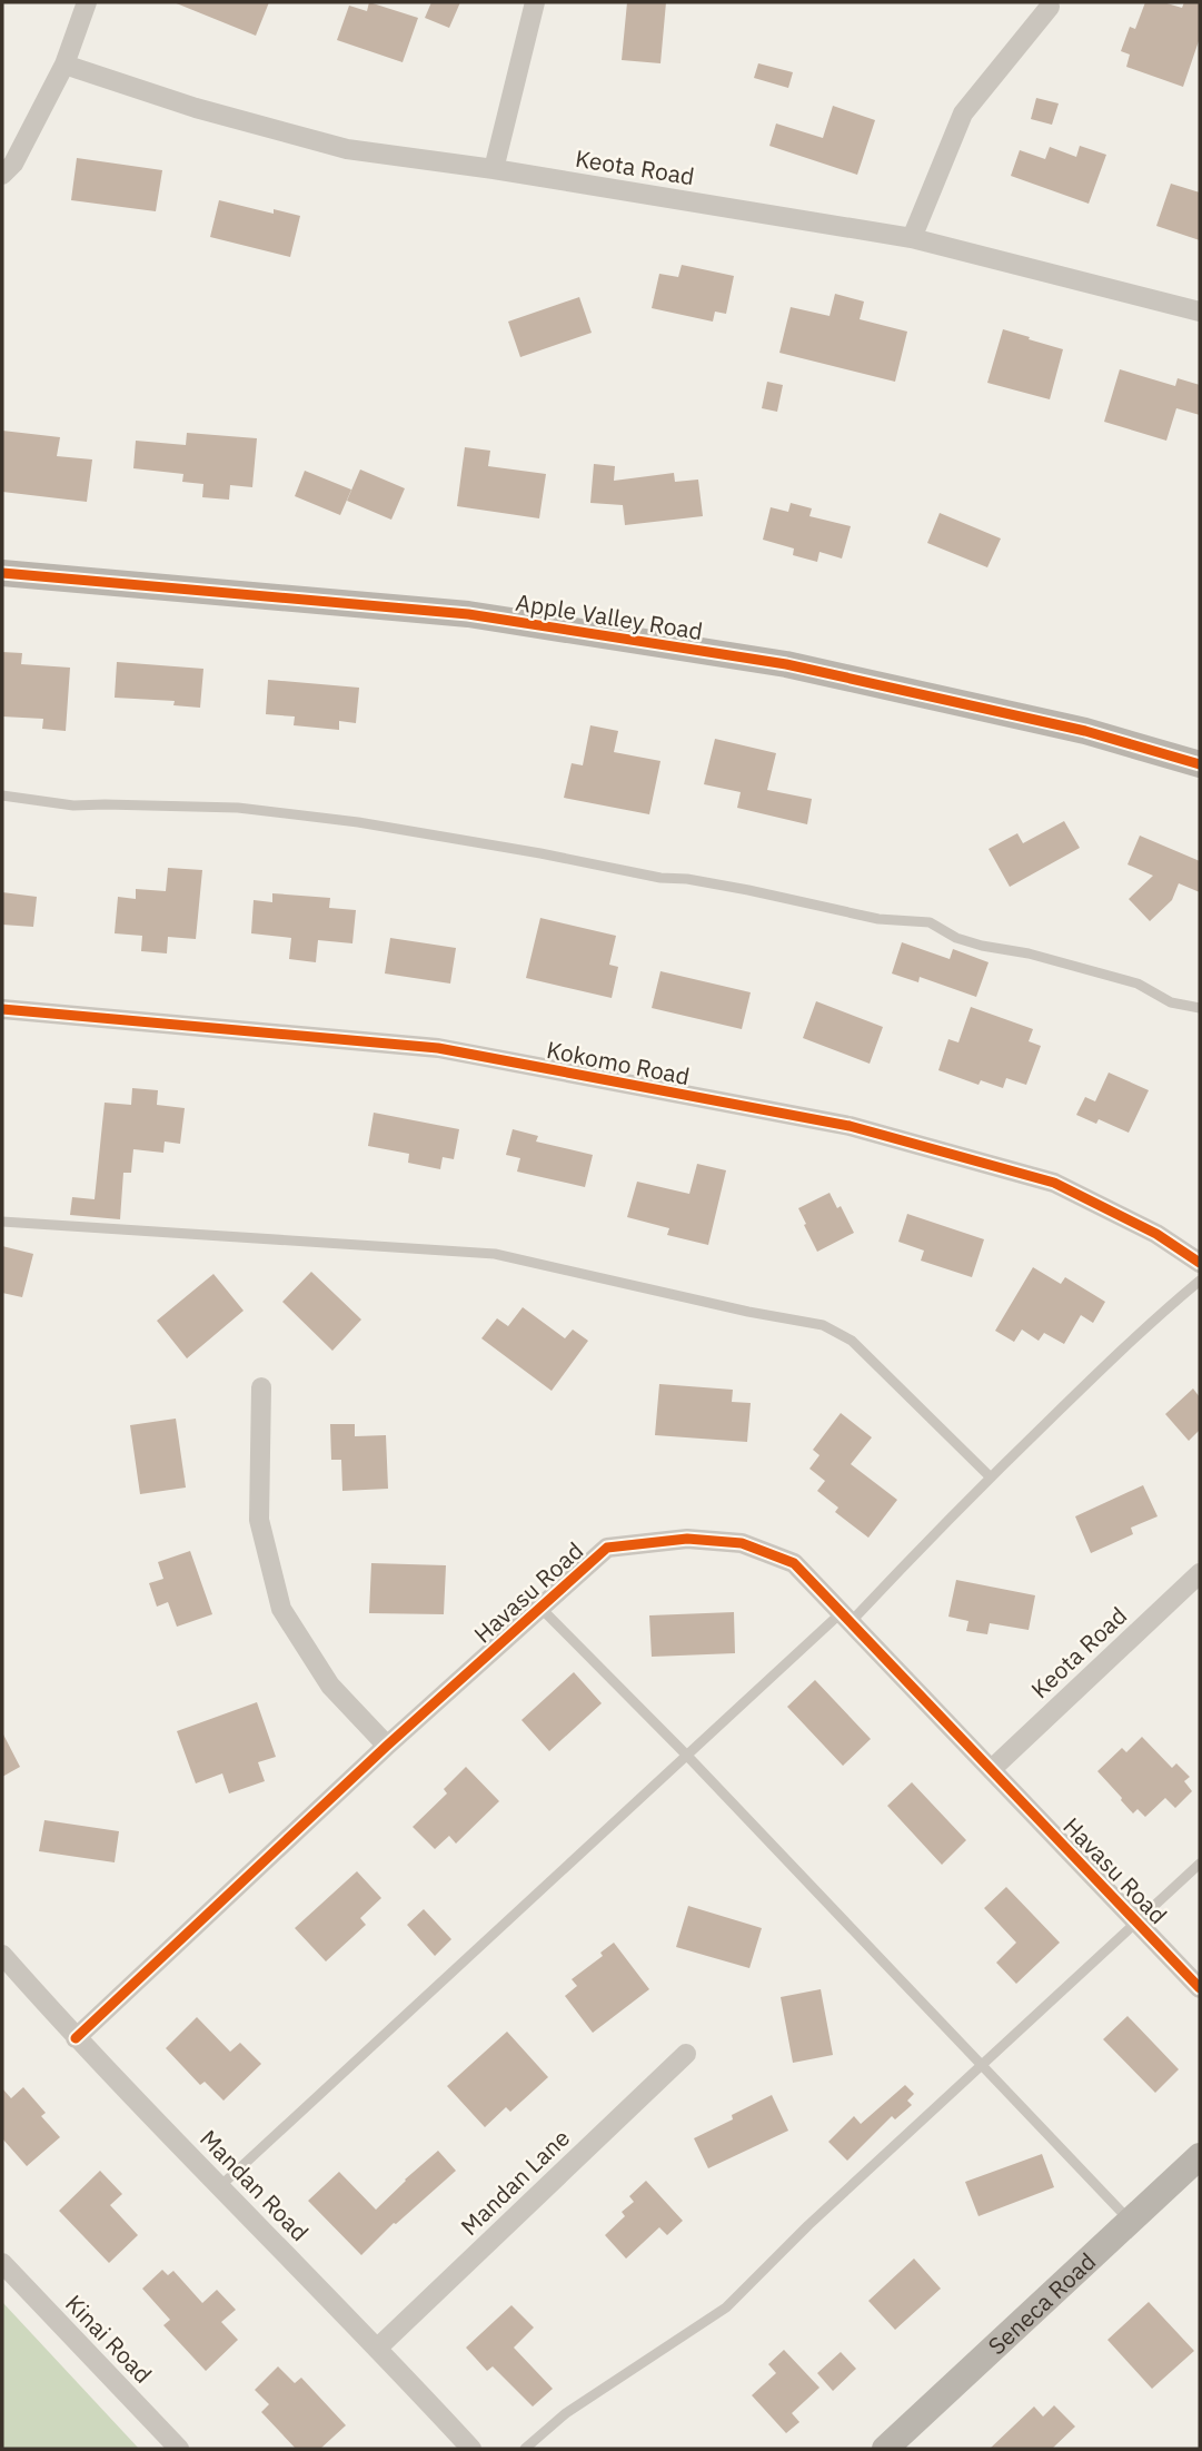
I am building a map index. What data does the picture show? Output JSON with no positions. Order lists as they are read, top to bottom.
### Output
{
  "streets": {
    "main road": ["Apple Valley Road", "Seneca Road"],
    "street": [
      "Keota Road",
      "Kokomo Road",
      "Havasu Road",
      "Mandan Lane",
      "Mandan Road",
      "Kinai Road"
    ]
  },
  "crossings": [
    ["Keota Road", "Havasu Road"],
    ["Havasu Road", "Mandan Road"],
    ["Mandan Lane", "Mandan Road"]
  ]
}
